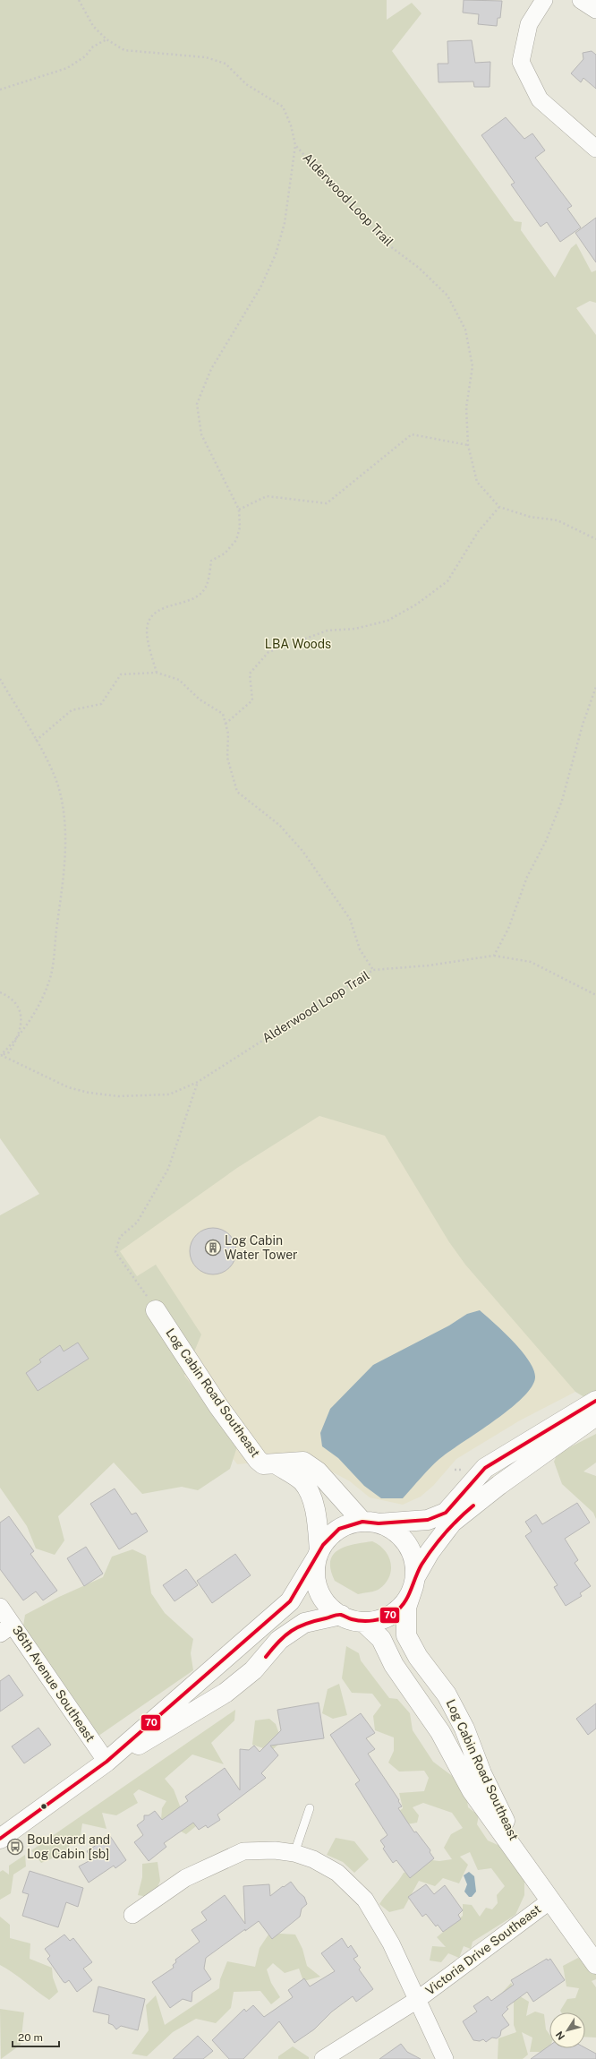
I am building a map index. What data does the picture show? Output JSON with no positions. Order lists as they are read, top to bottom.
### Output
{
  "streets": {
    "street": ["Log Cabin Road Southeast", "36th Avenue Southeast", "Victoria Drive Southeast"],
    "path": ["Alderwood Loop Trail"]
  },
  "crossings": [
    ["Log Cabin Road Southeast", "Victoria Drive Southeast"]
  ],
  "parks": ["LBA Woods"],
  "places": {
    "building": ["Log Cabin Water Tower"],
    "bus stop": ["Boulevard and Log Cabin [sb]"]
  },
  "lines": ["transit line 70"],
  "scale_bar": "20 m",
  "north": "bottom left"
}
